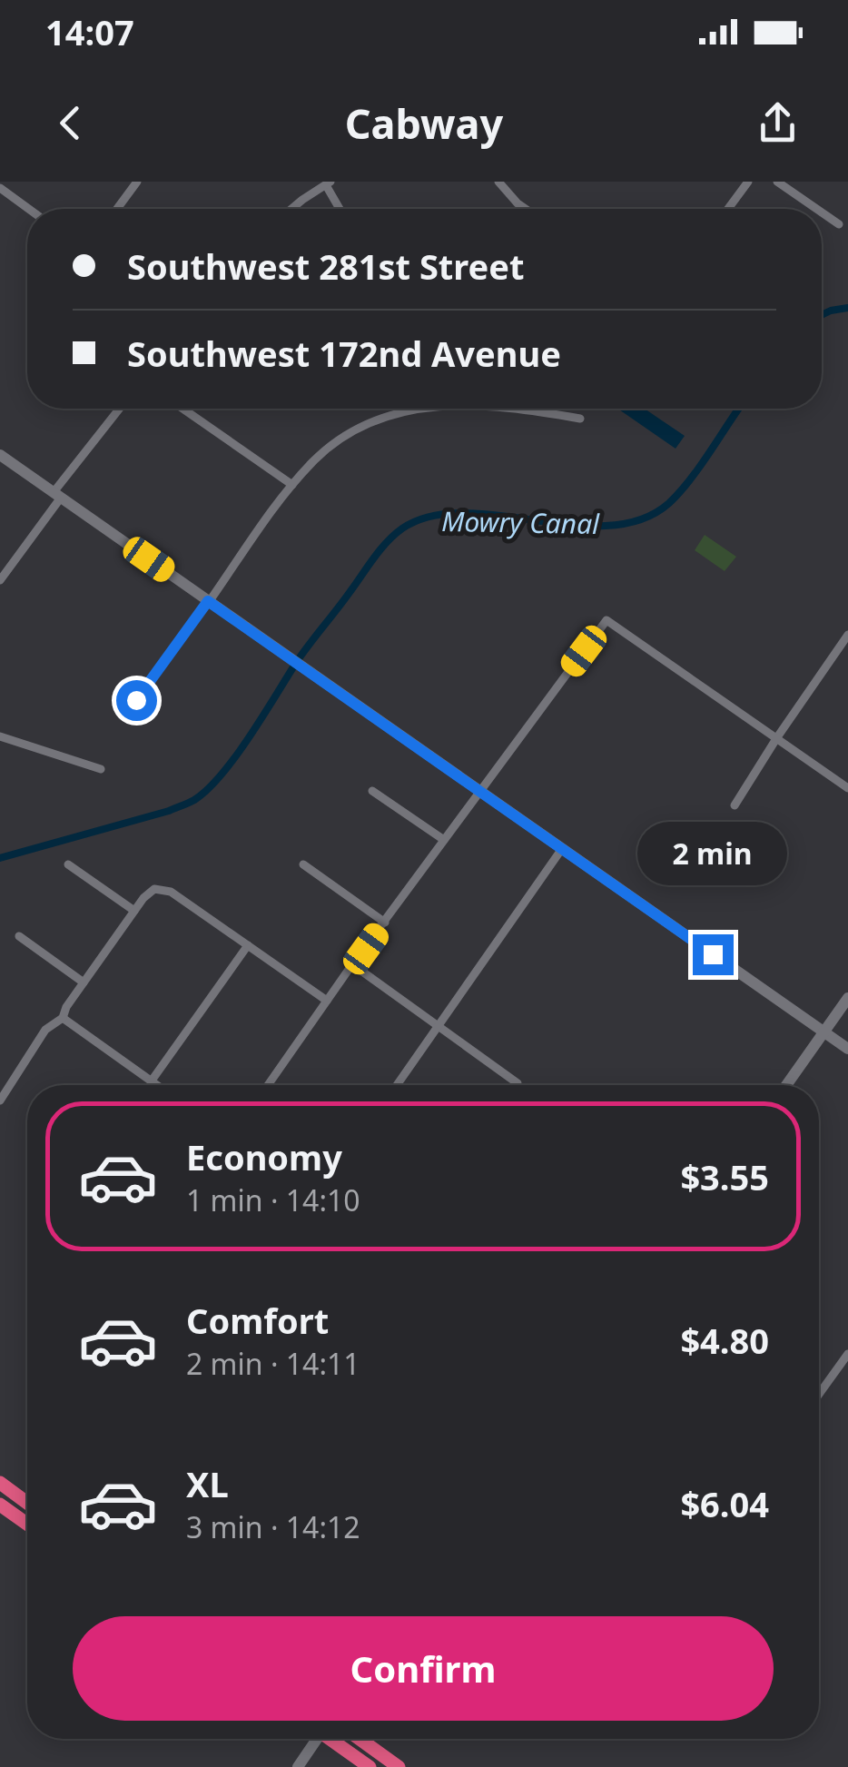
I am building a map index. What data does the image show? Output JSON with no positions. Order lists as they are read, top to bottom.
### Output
{
  "water": ["Mowry Canal"],
  "page": {
    "status": "14:07",
    "header": "Cabway",
    "banner": ["Southwest 281st Street", "Southwest 172nd Avenue"],
    "bubble": "2 min",
    "list": [
      {
        "name": "Economy",
        "note": "1 min · 14:10",
        "value": "$3.55"
      },
      {
        "name": "Comfort",
        "note": "2 min · 14:11",
        "value": "$4.80"
      },
      {
        "name": "XL",
        "note": "3 min · 14:12",
        "value": "$6.04"
      }
    ],
    "buttons": "Confirm"
  }
}
